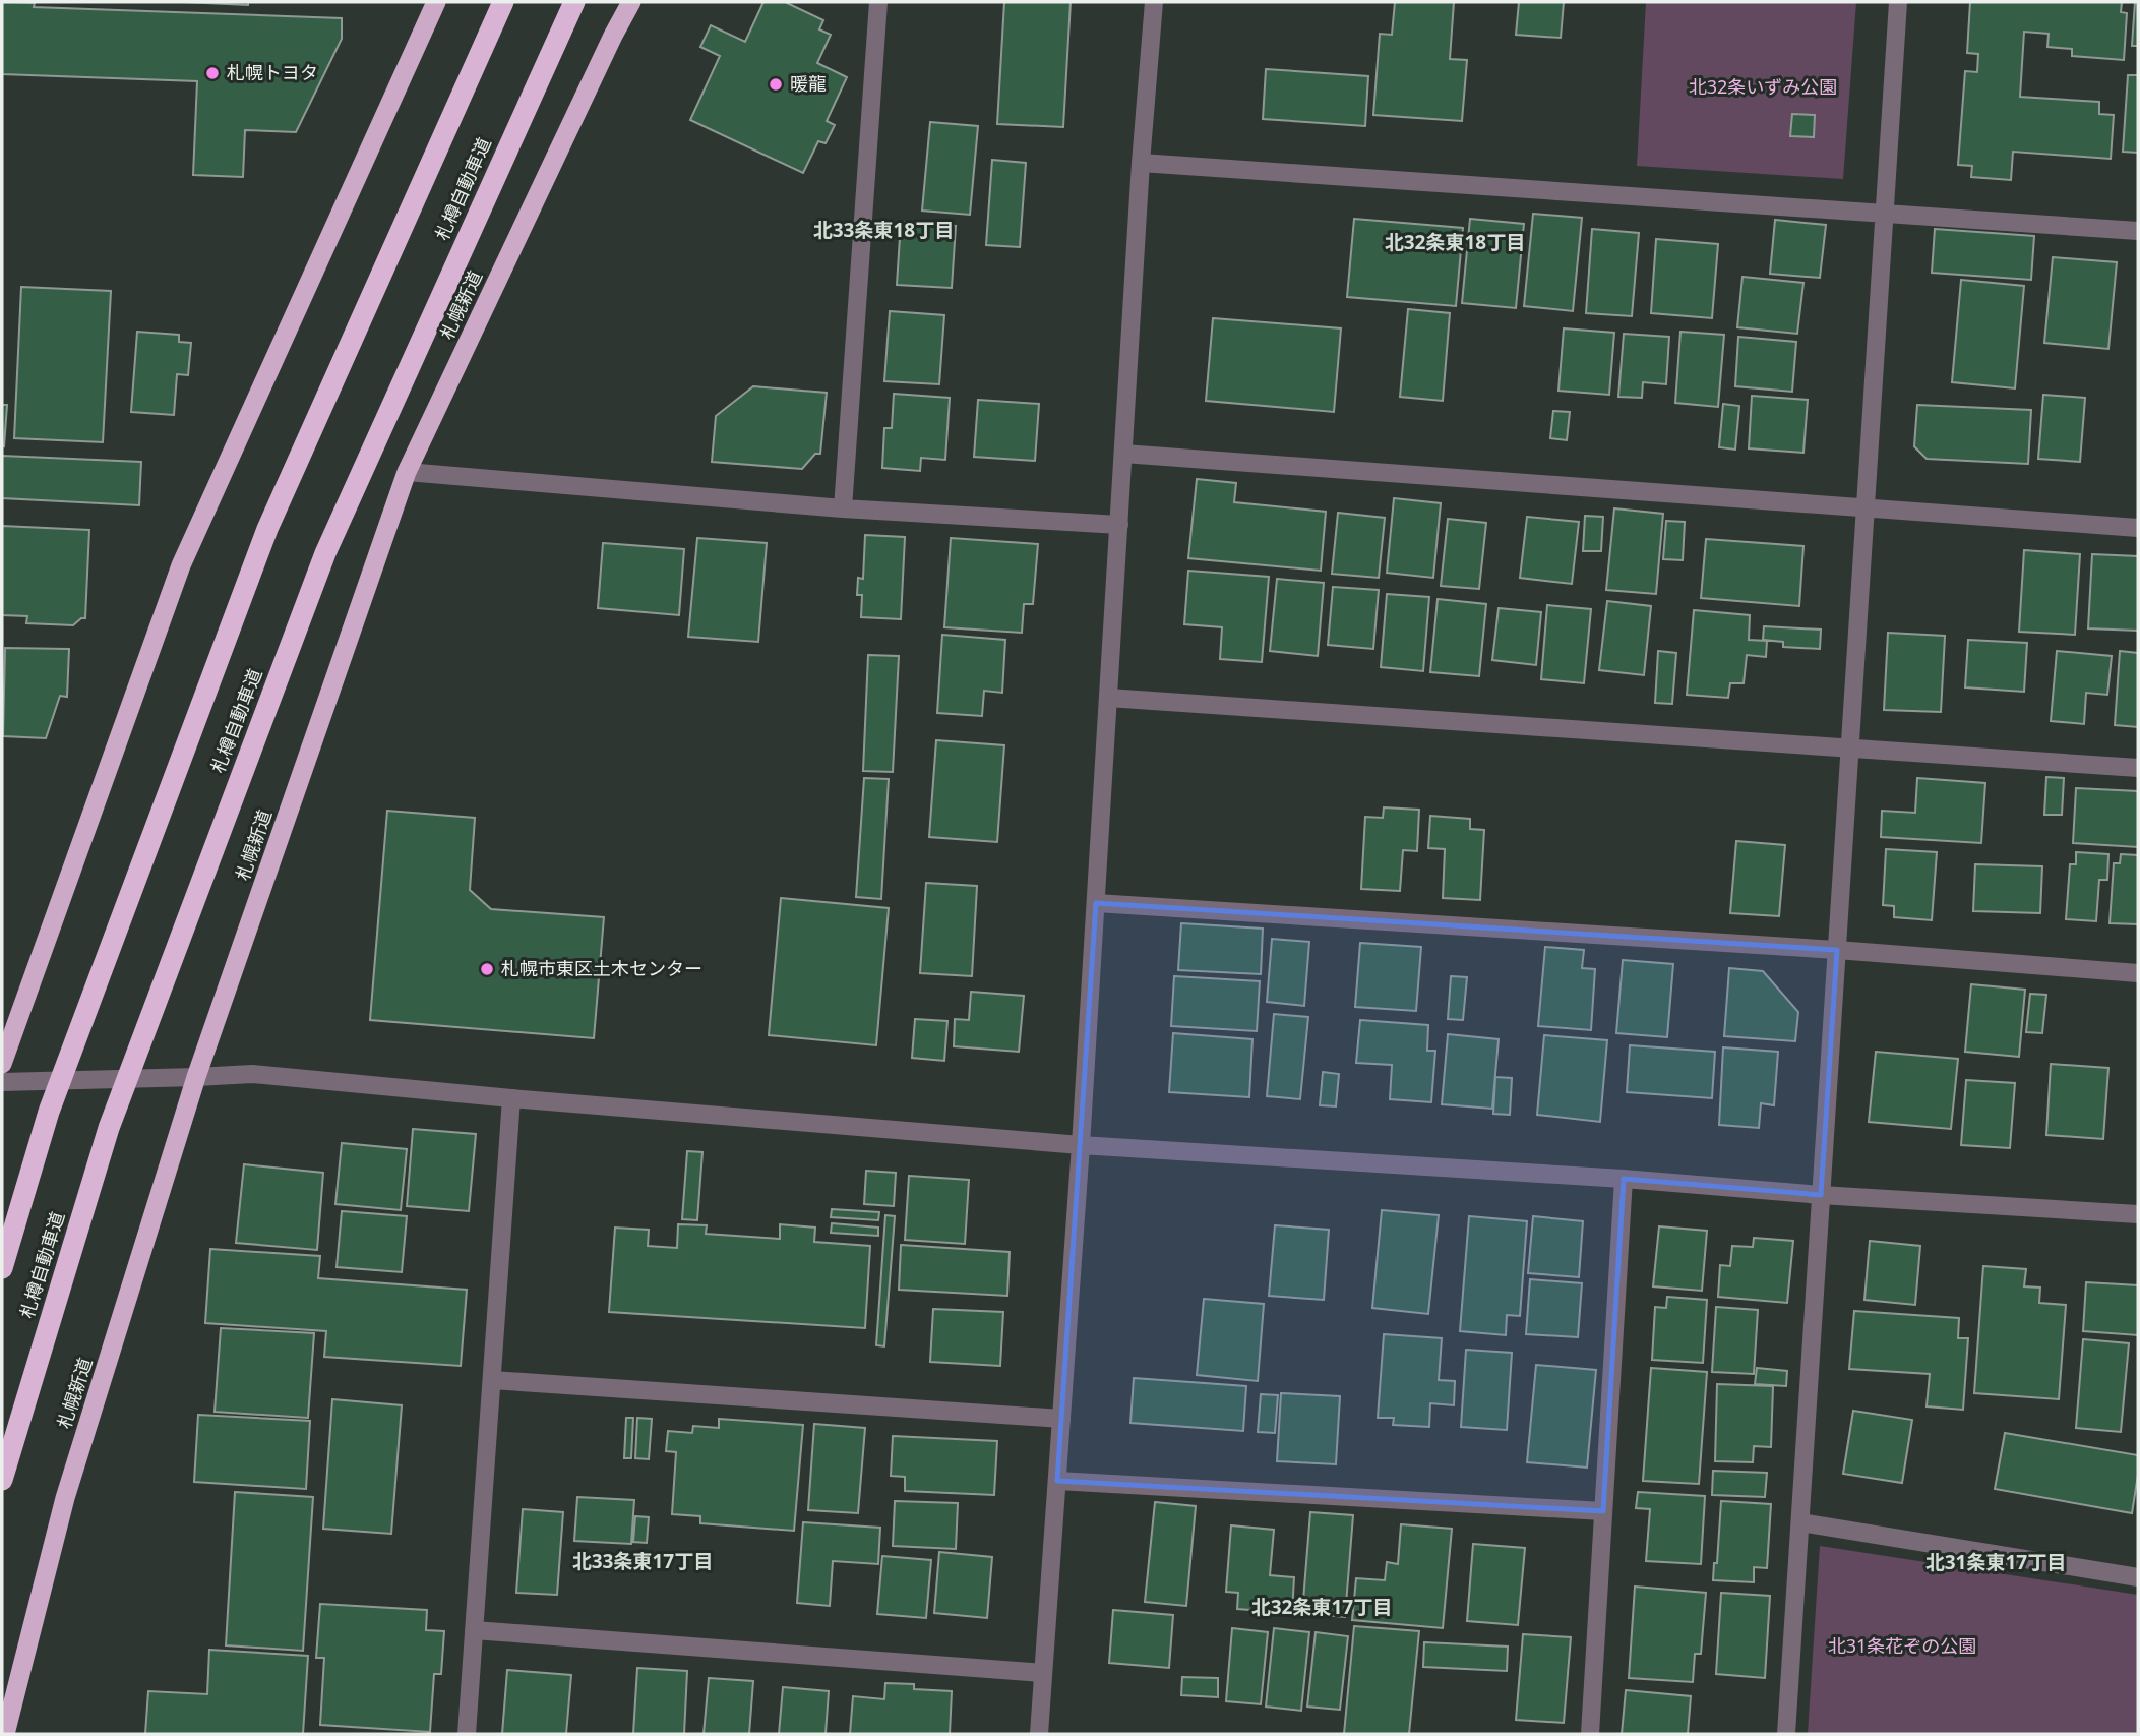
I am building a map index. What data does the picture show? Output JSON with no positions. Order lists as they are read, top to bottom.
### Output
{
  "streets": {
    "highway": ["札樽自動車道", "札幌新道"]
  },
  "districts": [
    "北33条東18丁目",
    "北32条東18丁目",
    "北33条東17丁目",
    "北31条東17丁目",
    "北32条東17丁目"
  ],
  "parks": ["北32条いずみ公園", "北31条花ぞの公園"],
  "places": ["札幌トヨタ", "暖龍", "札幌市東区土木センター"]
}
